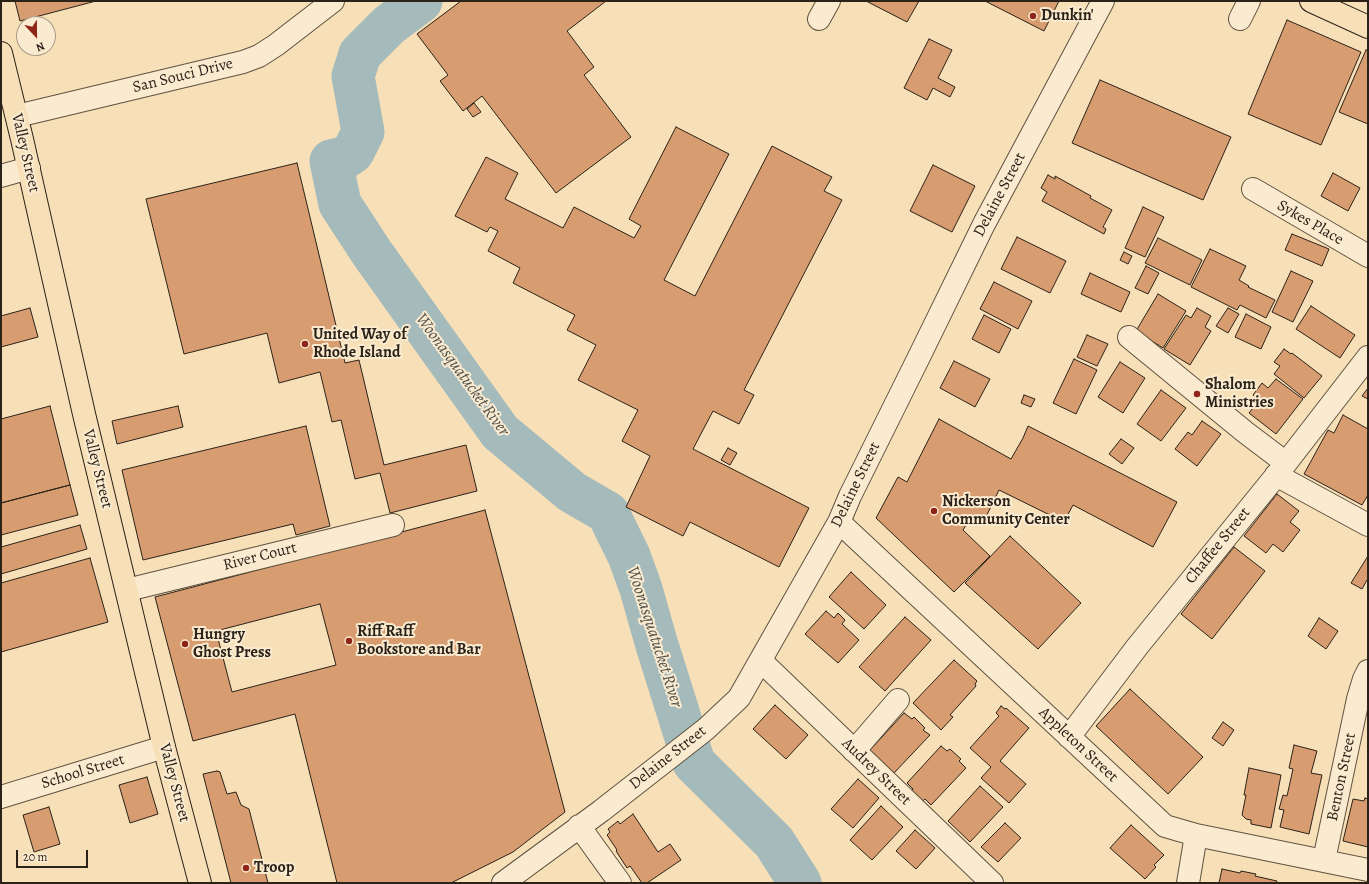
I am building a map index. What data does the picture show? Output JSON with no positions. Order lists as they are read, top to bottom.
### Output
{
  "streets": {
    "main road": ["Valley Street"],
    "street": [
      "San Souci Drive",
      "Delaine Street",
      "Sykes Place",
      "Chaffee Street",
      "River Court",
      "Appleton Street",
      "School Street",
      "Audrey Street",
      "Benton Street"
    ]
  },
  "crossings": [
    ["San Souci Drive", "Valley Street"],
    ["Valley Street", "River Court"],
    ["Valley Street", "School Street"],
    ["Delaine Street", "Appleton Street"],
    ["Delaine Street", "Audrey Street"],
    ["Chaffee Street", "Appleton Street"],
    ["Appleton Street", "Benton Street"]
  ],
  "water": ["Woonasquatucket River"],
  "places": [
    "Dunkin'",
    "United Way of Rhode Island",
    "Shalom Ministries",
    "Nickerson Community Center",
    "Riff Raff Bookstore and Bar",
    "Hungry Ghost Press",
    "Troop"
  ],
  "scale_bar": "20 m",
  "north": "bottom"
}
